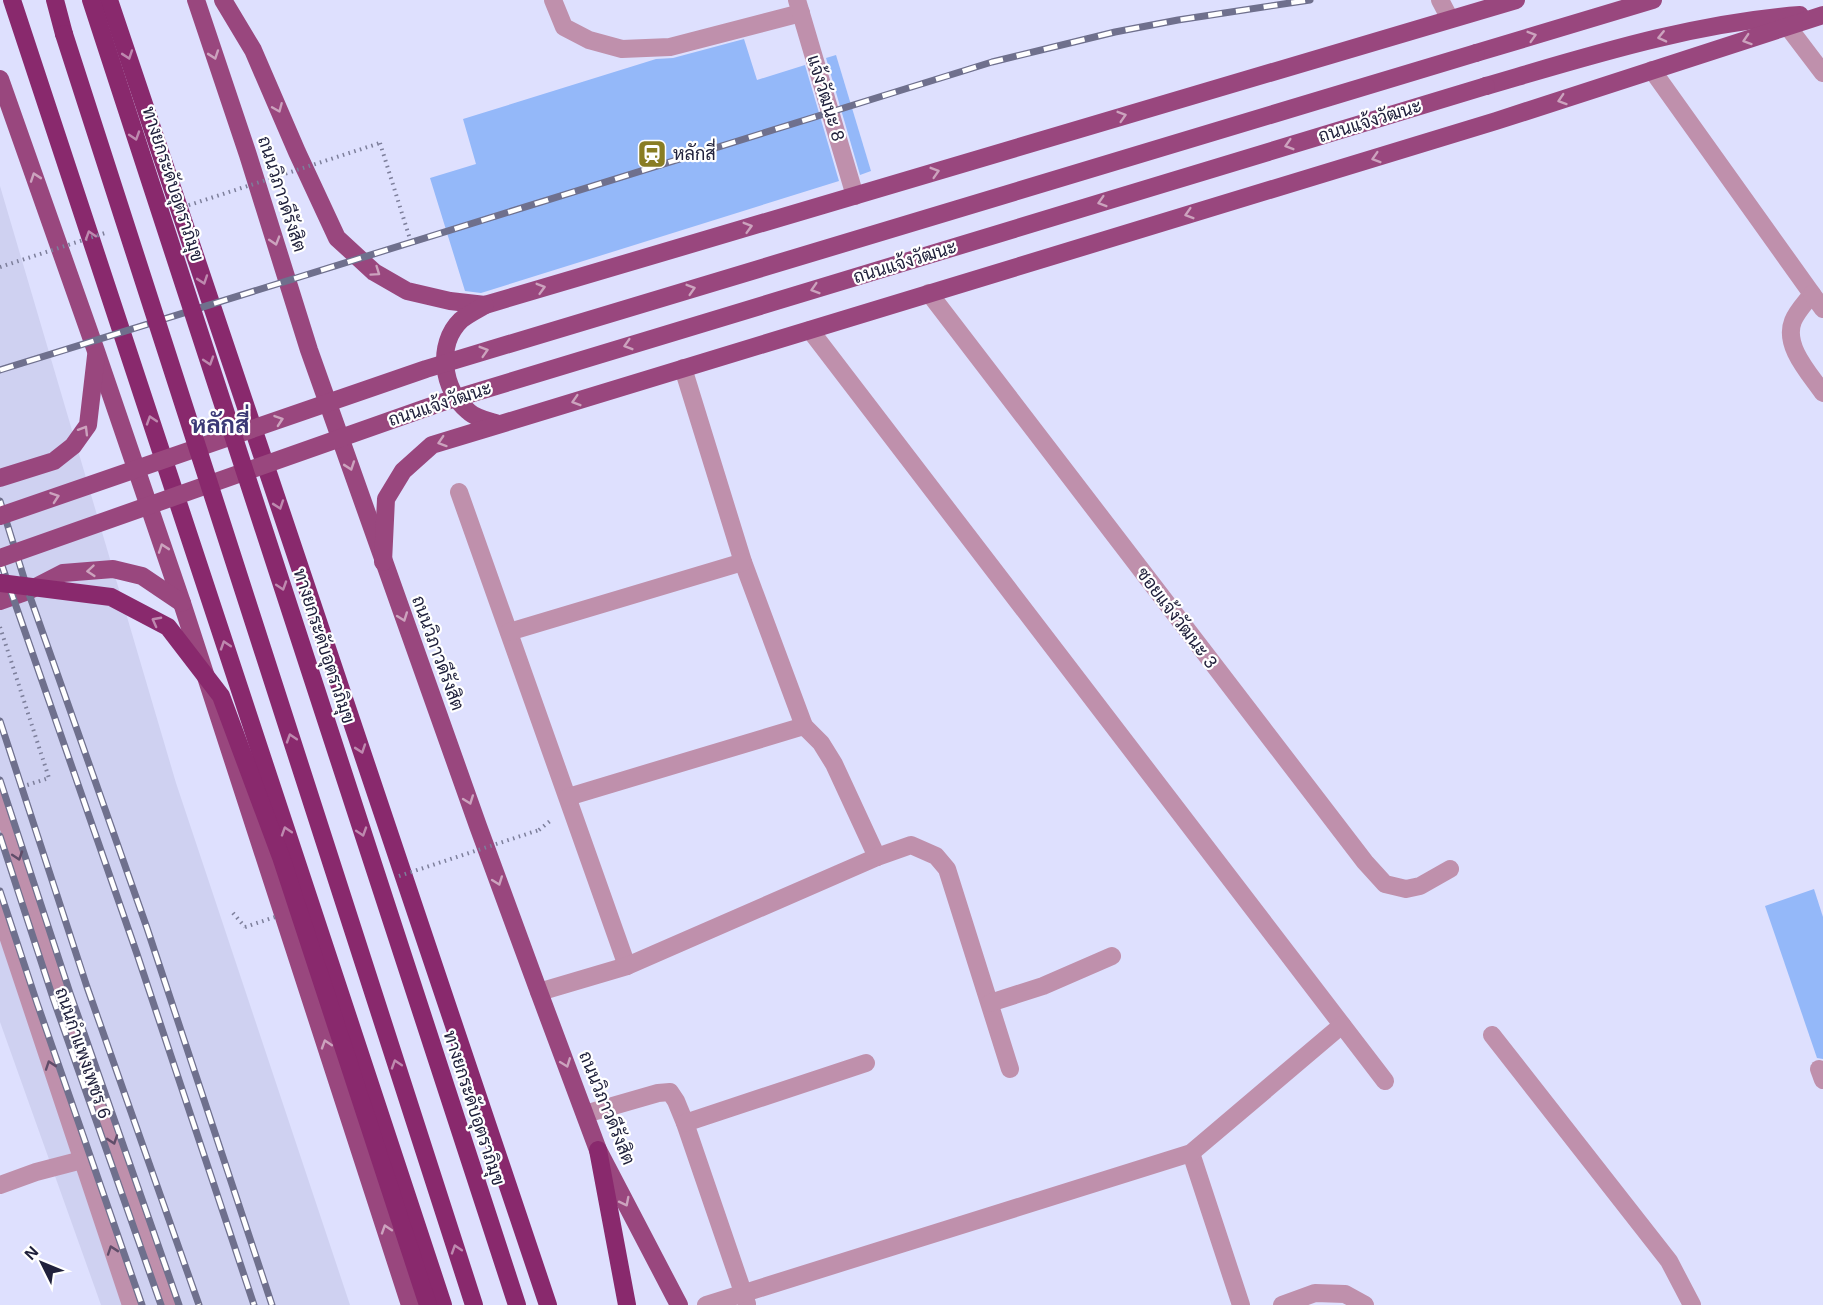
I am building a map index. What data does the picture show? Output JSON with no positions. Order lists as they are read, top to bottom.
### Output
{
  "streets": {
    "highway": ["ทางยกระดับอุตราภิมุข"],
    "main road": ["ถนนแจ้งวัฒนะ", "ถนนวิภาวดีรังสิต"],
    "street": ["แจ้งวัฒนะ 8", "ซอยแจ้งวัฒนะ 3", "ถนนกำแพงเพชร 6"]
  },
  "crossings": [
    ["ถนนแจ้งวัฒนะ", "ถนนวิภาวดีรังสิต"],
    ["ถนนแจ้งวัฒนะ", "ซอยแจ้งวัฒนะ 3"]
  ],
  "one_way": ["ถนนวิภาวดีรังสิต"],
  "districts": ["หลักสี่"],
  "places": {
    "station": ["หลักสี่"]
  },
  "north": "top left"
}
